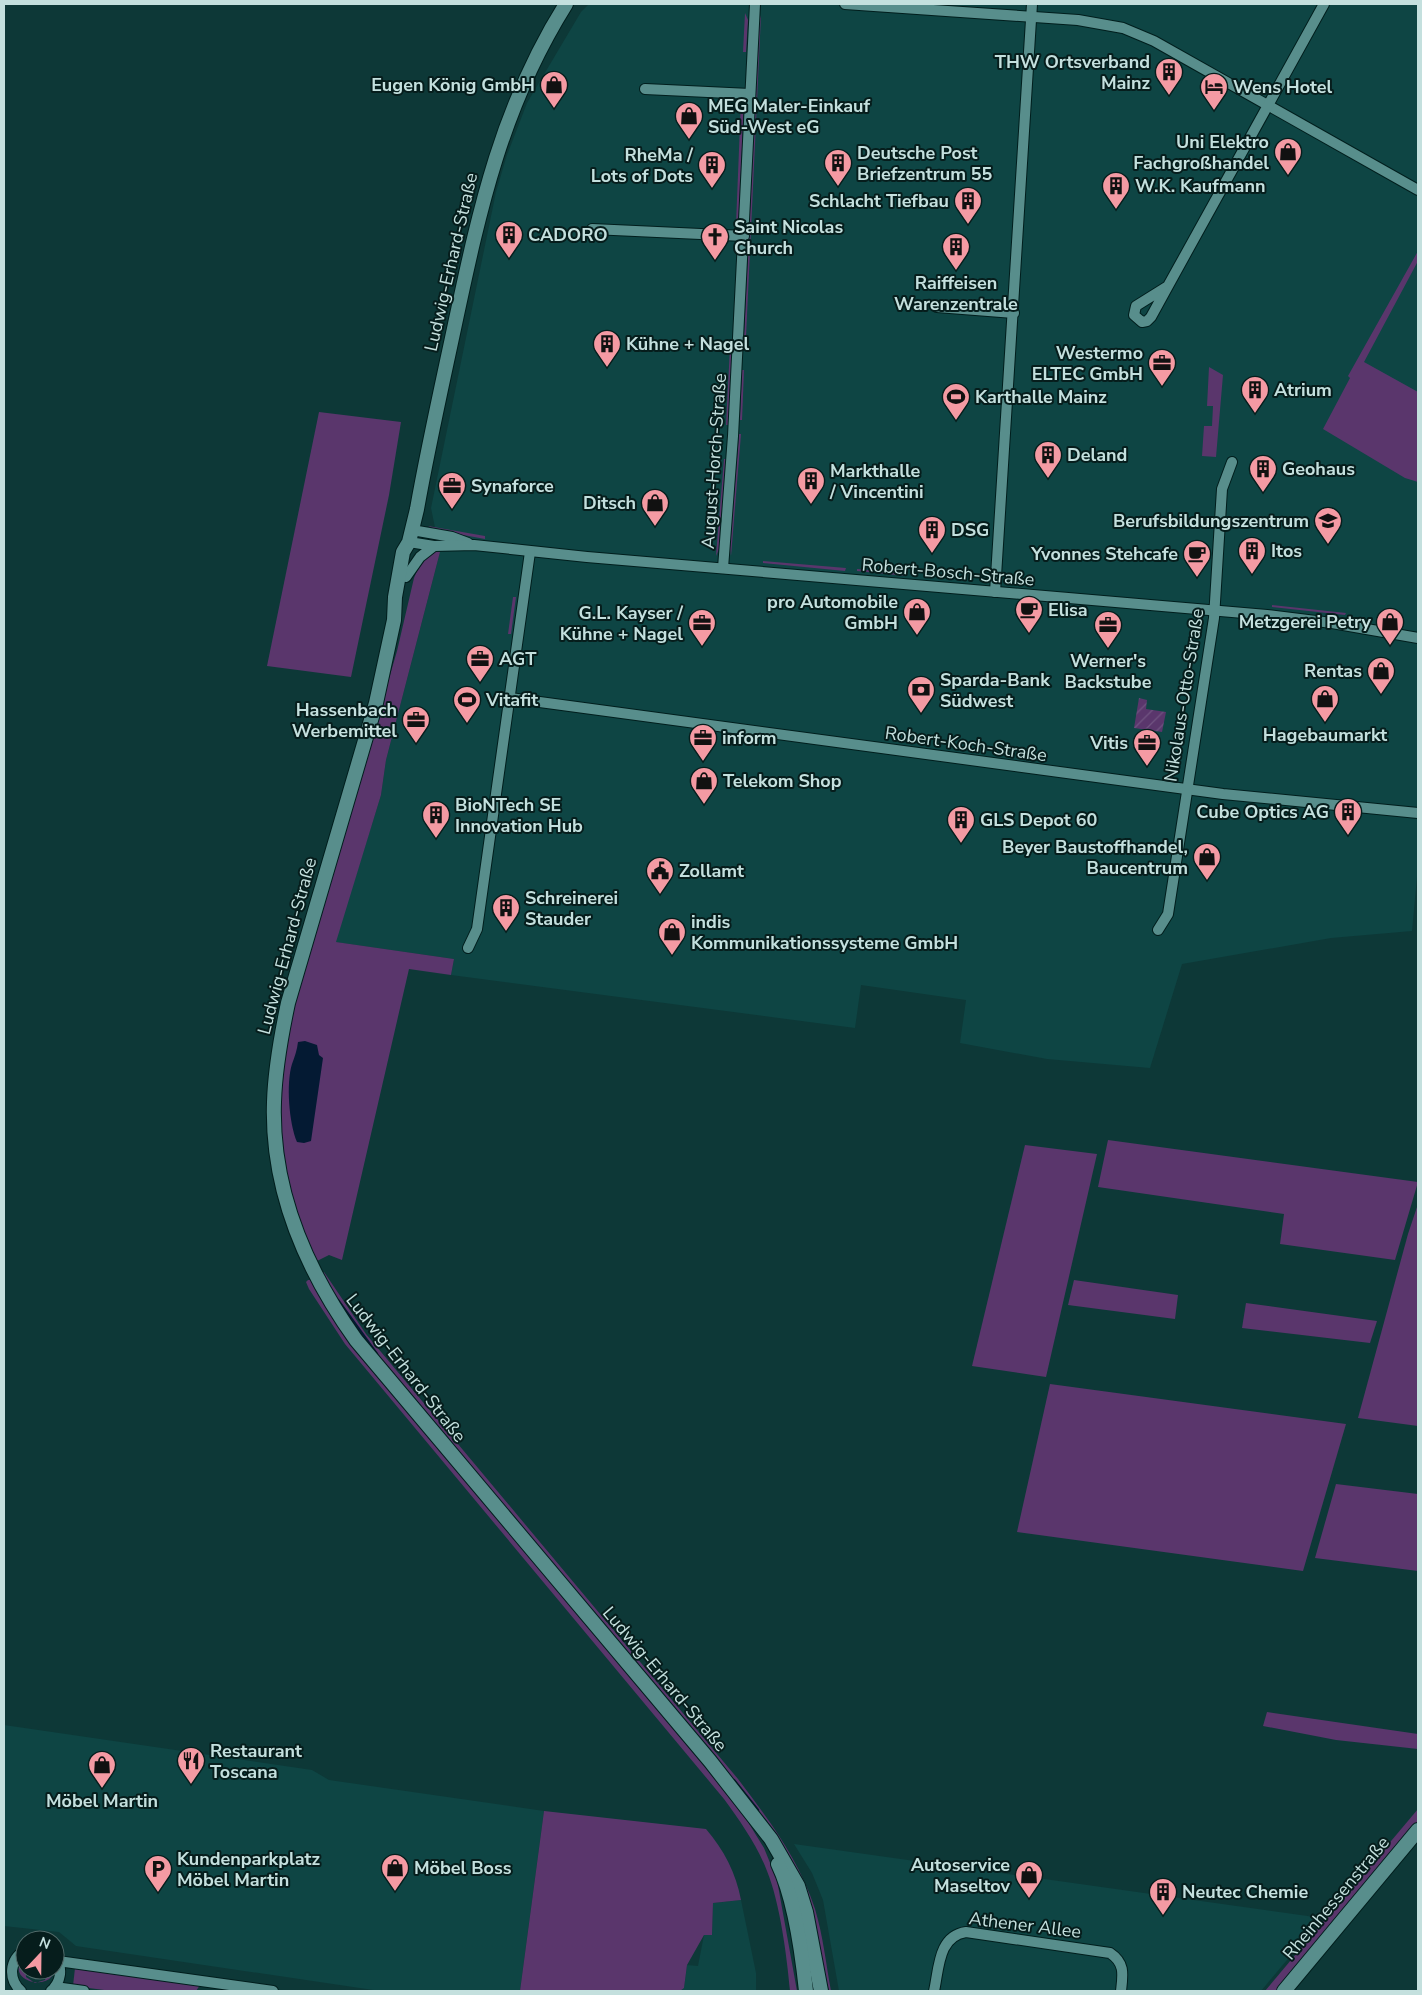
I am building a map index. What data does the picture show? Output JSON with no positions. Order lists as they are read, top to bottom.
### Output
{
  "streets": {
    "main road": ["Ludwig-Erhard-Straße", "Rheinhessenstraße"],
    "street": [
      "August-Horch-Straße",
      "Robert-Bosch-Straße",
      "Nikolaus-Otto-Straße",
      "Robert-Koch-Straße",
      "Athener Allee"
    ]
  },
  "crossings": [
    ["Ludwig-Erhard-Straße", "Robert-Bosch-Straße"],
    ["August-Horch-Straße", "Robert-Bosch-Straße"],
    ["Robert-Bosch-Straße", "Nikolaus-Otto-Straße"],
    ["Nikolaus-Otto-Straße", "Robert-Koch-Straße"]
  ],
  "places": {
    "building": [
      "THW Ortsverband Mainz",
      "Deutsche Post Briefzentrum 55",
      "RheMa / Lots of Dots",
      "W.K. Kaufmann",
      "Schlacht Tiefbau",
      "CADORO",
      "Raiffeisen Warenzentrale",
      "Kühne + Nagel",
      "Atrium",
      "Deland",
      "Geohaus",
      "Markthalle / Vincentini",
      "DSG",
      "Itos",
      "Cube Optics AG",
      "BioNTech SE Innovation Hub",
      "GLS Depot 60",
      "Schreinerei Stauder",
      "Neutec Chemie"
    ],
    "shop": [
      "Eugen König GmbH",
      "MEG Maler-Einkauf Süd-West eG",
      "Uni Elektro Fachgroßhandel",
      "Ditsch",
      "pro Automobile GmbH",
      "Metzgerei Petry",
      "Rentas",
      "Hagebaumarkt",
      "Telekom Shop",
      "Beyer Baustoffhandel, Baucentrum",
      "indis Kommunikationssysteme GmbH",
      "Möbel Martin",
      "Möbel Boss",
      "Autoservice Maseltov"
    ],
    "hotel": ["Wens Hotel"],
    "church": ["Saint Nicolas Church"],
    "office": [
      "Westermo ELTEC GmbH",
      "Synaforce",
      "G.L. Kayser / Kühne + Nagel",
      "Werner's Backstube",
      "AGT",
      "Hassenbach Werbemittel",
      "inform",
      "Vitis"
    ],
    "sports": ["Karthalle Mainz", "Vitafit"],
    "school or university": ["Berufsbildungszentrum"],
    "cafe": ["Yvonnes Stehcafe", "Elisa"],
    "bank": ["Sparda-Bank Südwest"],
    "public building": ["Zollamt"],
    "restaurant": ["Restaurant Toscana"],
    "parking": ["Kundenparkplatz Möbel Martin"]
  },
  "north": "top"
}
